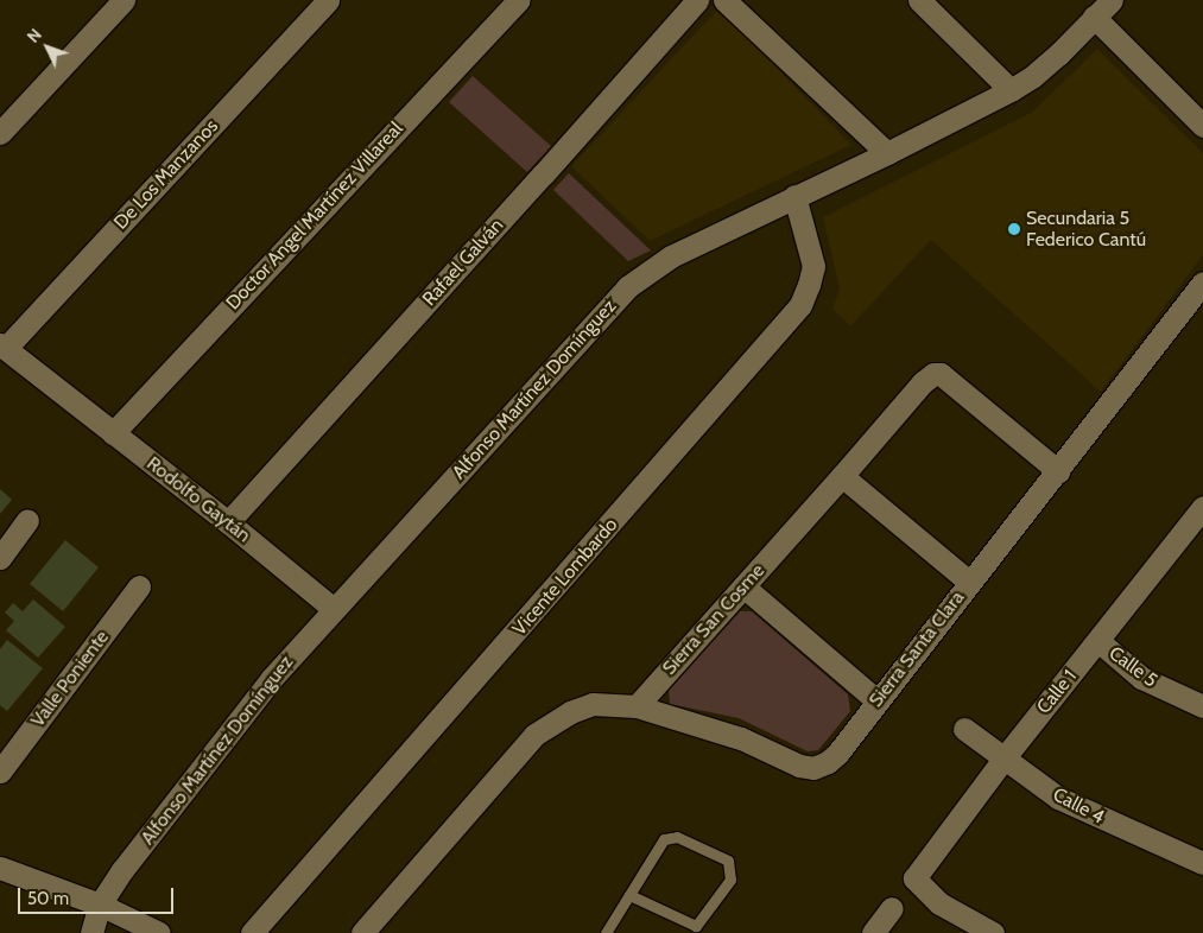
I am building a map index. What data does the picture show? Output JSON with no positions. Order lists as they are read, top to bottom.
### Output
{
  "streets": {
    "street": [
      "De Los Manzanos",
      "Doctor Angel Martínez Villareal",
      "Rafael Galván",
      "Alfonso Martínez Domínguez",
      "Rodolfo Gaytán",
      "Vicente Lombardo",
      "Sierra San Cosme",
      "Sierra Santa Clara",
      "Calle 5",
      "Valle Poniente",
      "Calle 1",
      "Calle 4"
    ]
  },
  "crossings": [
    ["De Los Manzanos", "Rodolfo Gaytán"],
    ["Doctor Angel Martínez Villareal", "Rodolfo Gaytán"],
    ["Rafael Galván", "Rodolfo Gaytán"],
    ["Alfonso Martínez Domínguez", "Rodolfo Gaytán"],
    ["Alfonso Martínez Domínguez", "Vicente Lombardo"],
    ["Sierra San Cosme", "Sierra Santa Clara"],
    ["Calle 5", "Calle 1"],
    ["Calle 1", "Calle 4"]
  ],
  "places": ["Secundaria 5 Federico Cantú"],
  "scale_bar": "50 m",
  "north": "top left"
}
